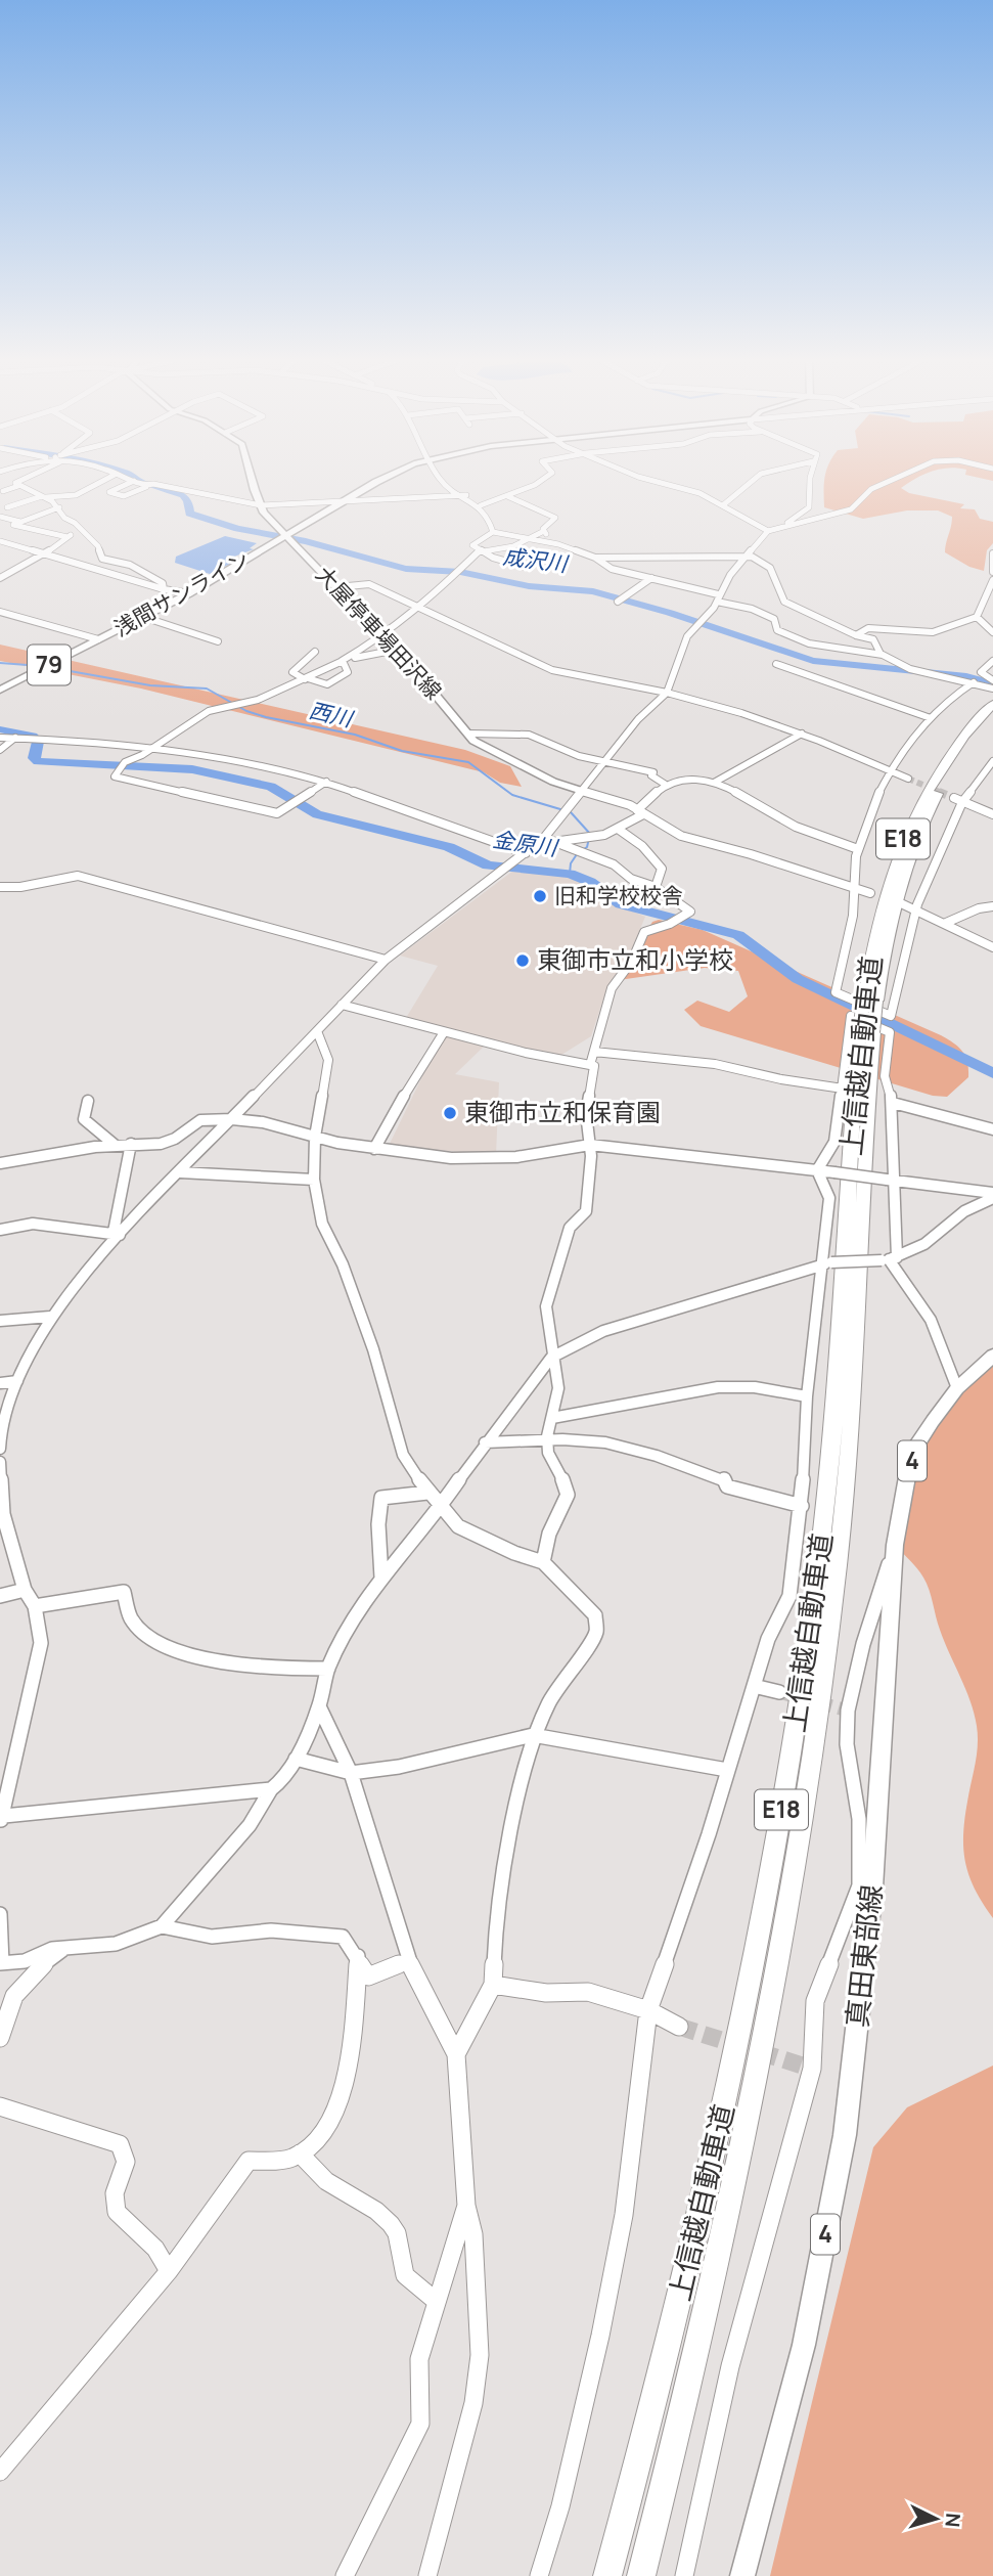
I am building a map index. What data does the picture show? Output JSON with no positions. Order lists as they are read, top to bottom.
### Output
{
  "streets": {
    "highway": ["E18", "上信越自動車道"],
    "main road": [
      "浅間サンライン",
      "大屋停車場田沢線",
      "79",
      "4",
      "真田東部線"
    ]
  },
  "crossings": [
    ["浅間サンライン", "大屋停車場田沢線"]
  ],
  "water": ["成沢川", "西川", "金原川"],
  "places": ["旧和学校校舎", "東御市立和小学校", "東御市立和保育園"],
  "north": "right"
}
